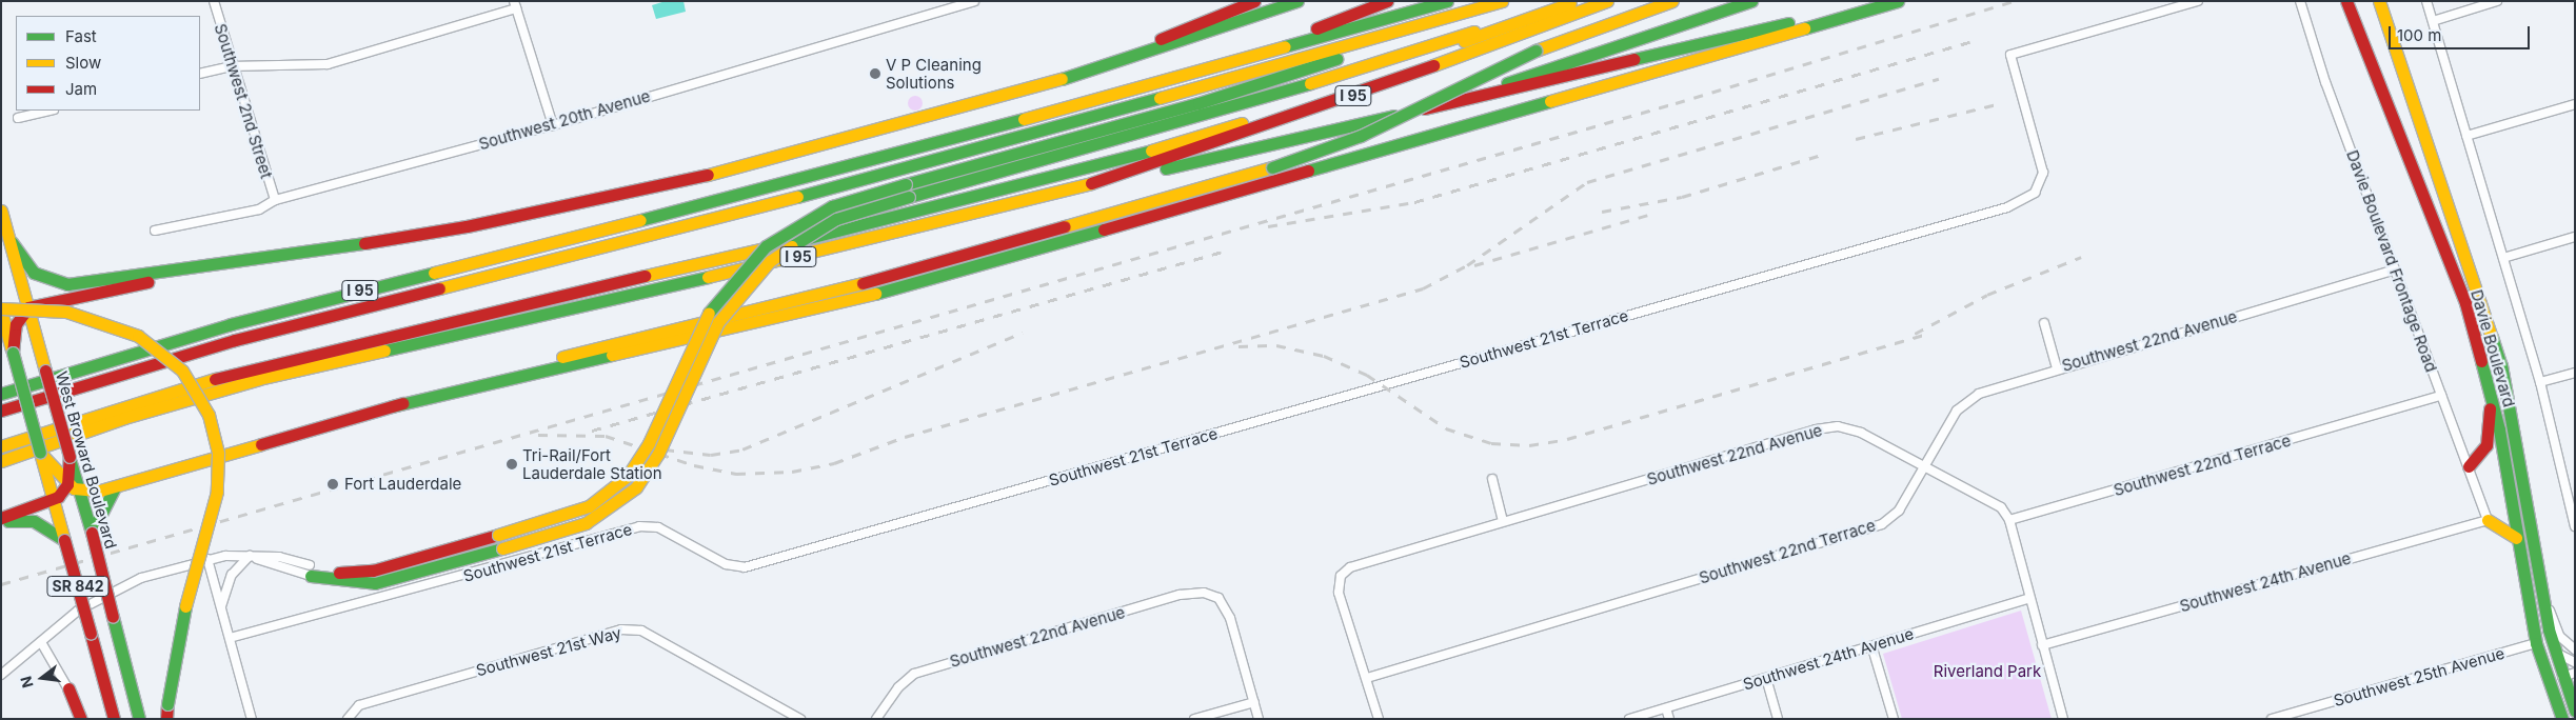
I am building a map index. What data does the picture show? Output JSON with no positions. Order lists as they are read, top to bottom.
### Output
{
  "streets": {
    "main road": [
      "I 95",
      "Davie Boulevard",
      "West Broward Boulevard",
      "SR 842"
    ],
    "street": [
      "Southwest 2nd Street",
      "Southwest 20th Avenue",
      "Davie Boulevard Frontage Road",
      "Southwest 21st Terrace",
      "Southwest 22nd Avenue",
      "Southwest 22nd Terrace",
      "Southwest 24th Avenue",
      "Southwest 21st Way",
      "Southwest 25th Avenue"
    ]
  },
  "crossings": [
    ["Southwest 2nd Street", "Southwest 20th Avenue"],
    ["Davie Boulevard Frontage Road", "Southwest 22nd Avenue"],
    ["Davie Boulevard Frontage Road", "Southwest 22nd Terrace"],
    ["Davie Boulevard Frontage Road", "Southwest 24th Avenue"],
    ["Southwest 22nd Avenue", "Southwest 22nd Terrace"],
    ["Davie Boulevard", "Southwest 25th Avenue"]
  ],
  "parks": ["Riverland Park"],
  "places": ["V P Cleaning Solutions", "Tri-Rail/Fort Lauderdale Station", "Fort Lauderdale"],
  "legend": ["Fast", "Slow", "Jam"],
  "scale_bar": "100 m",
  "north": "left"
}
